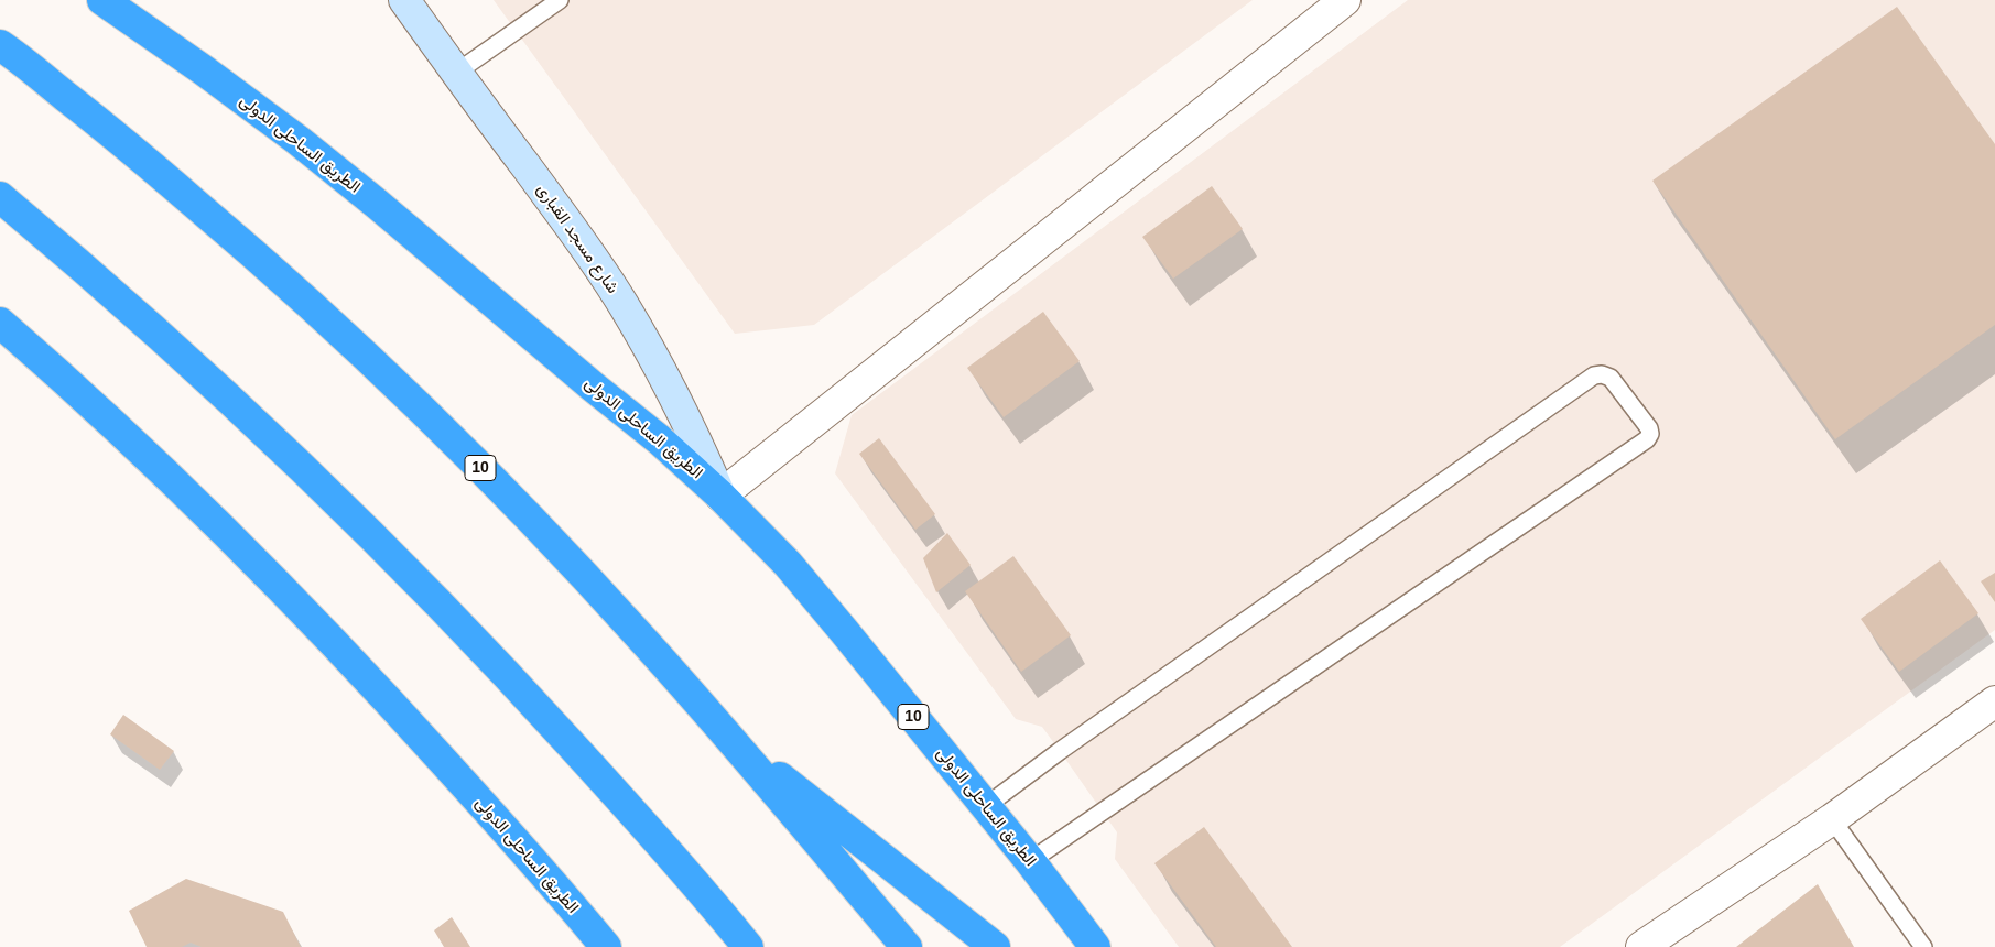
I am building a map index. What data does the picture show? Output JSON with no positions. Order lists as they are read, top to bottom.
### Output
{
  "streets": {
    "highway": ["الطريق الساحلى الدولى", "10"],
    "street": ["شارع مسجد القبارى"]
  },
  "crossings": [
    ["الطريق الساحلى الدولى", "شارع مسجد القبارى"]
  ]
}
